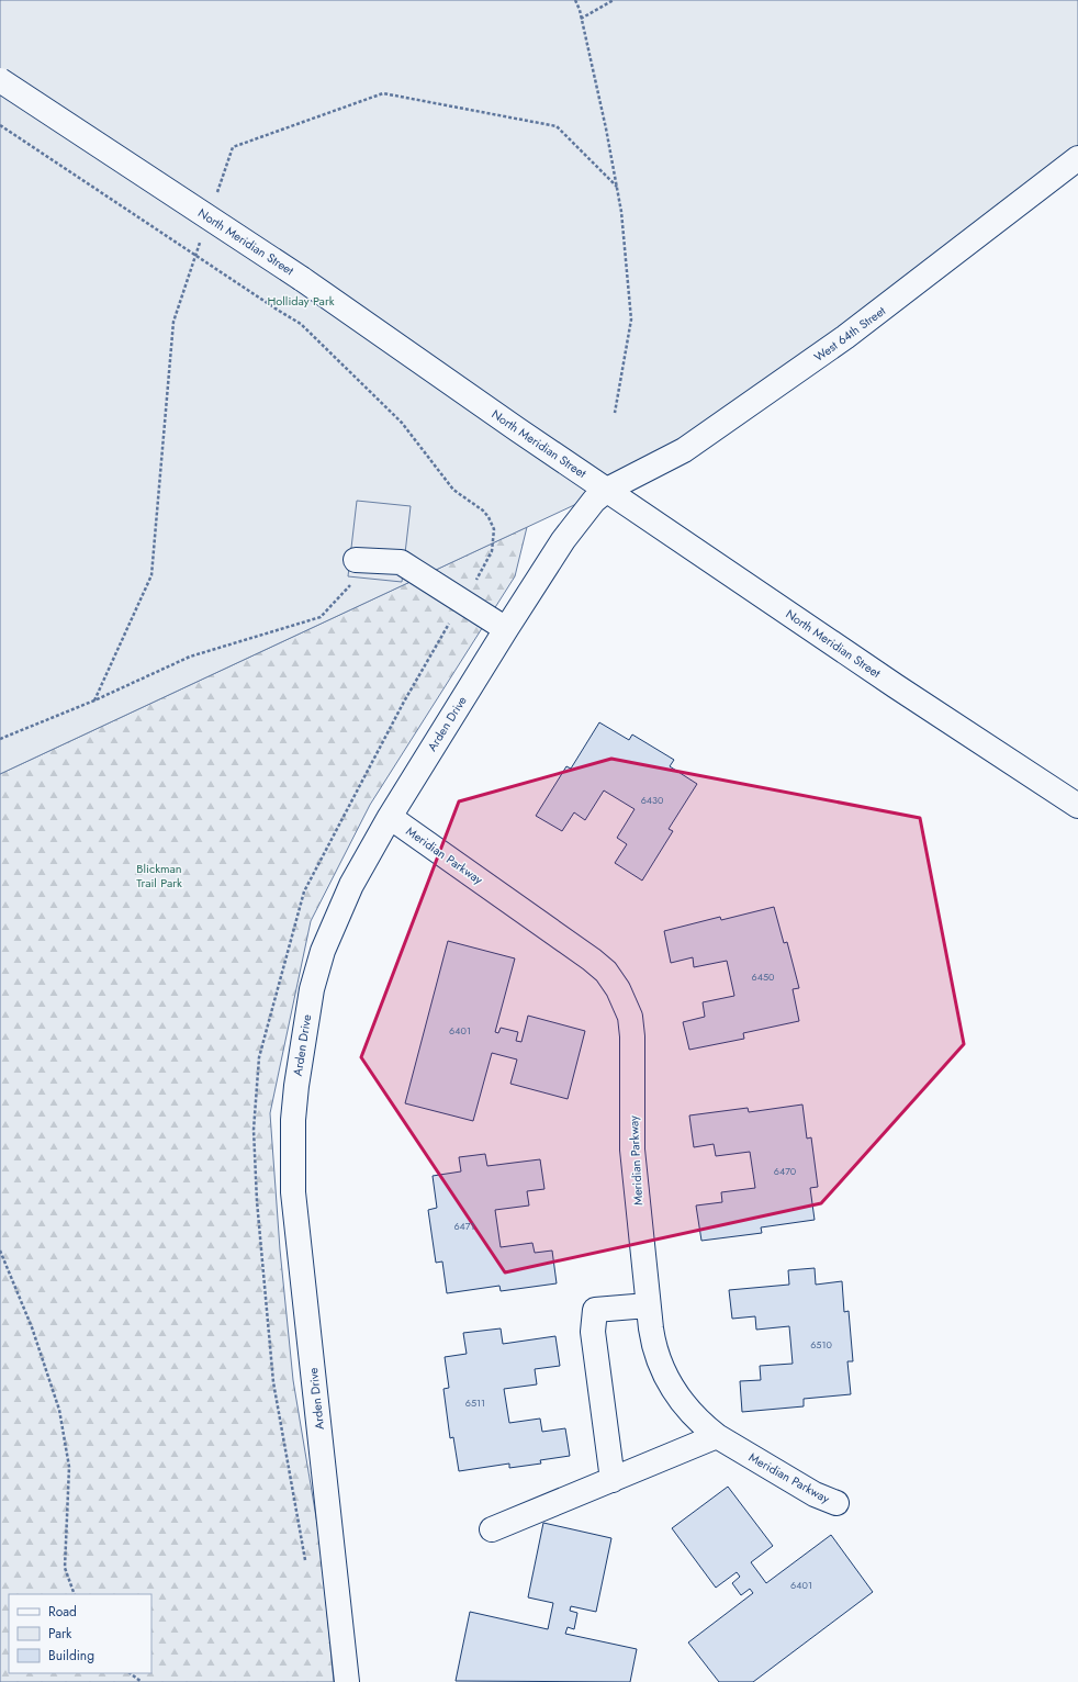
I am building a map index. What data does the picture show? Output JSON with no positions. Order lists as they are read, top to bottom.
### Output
{
  "streets": {
    "street": [
      "North Meridian Street",
      "West 64th Street",
      "Arden Drive",
      "Meridian Parkway"
    ]
  },
  "crossings": [
    ["North Meridian Street", "West 64th Street"],
    ["North Meridian Street", "Arden Drive"],
    ["West 64th Street", "Arden Drive"],
    ["Arden Drive", "Meridian Parkway"]
  ],
  "parks": ["Holliday Park", "Blickman Trail Park"],
  "house_numbers": [
    "6430",
    "6450",
    "6401",
    "6470",
    "6471",
    "6510",
    "6511",
    "6401"
  ],
  "legend": ["Road", "Park", "Building"]
}
